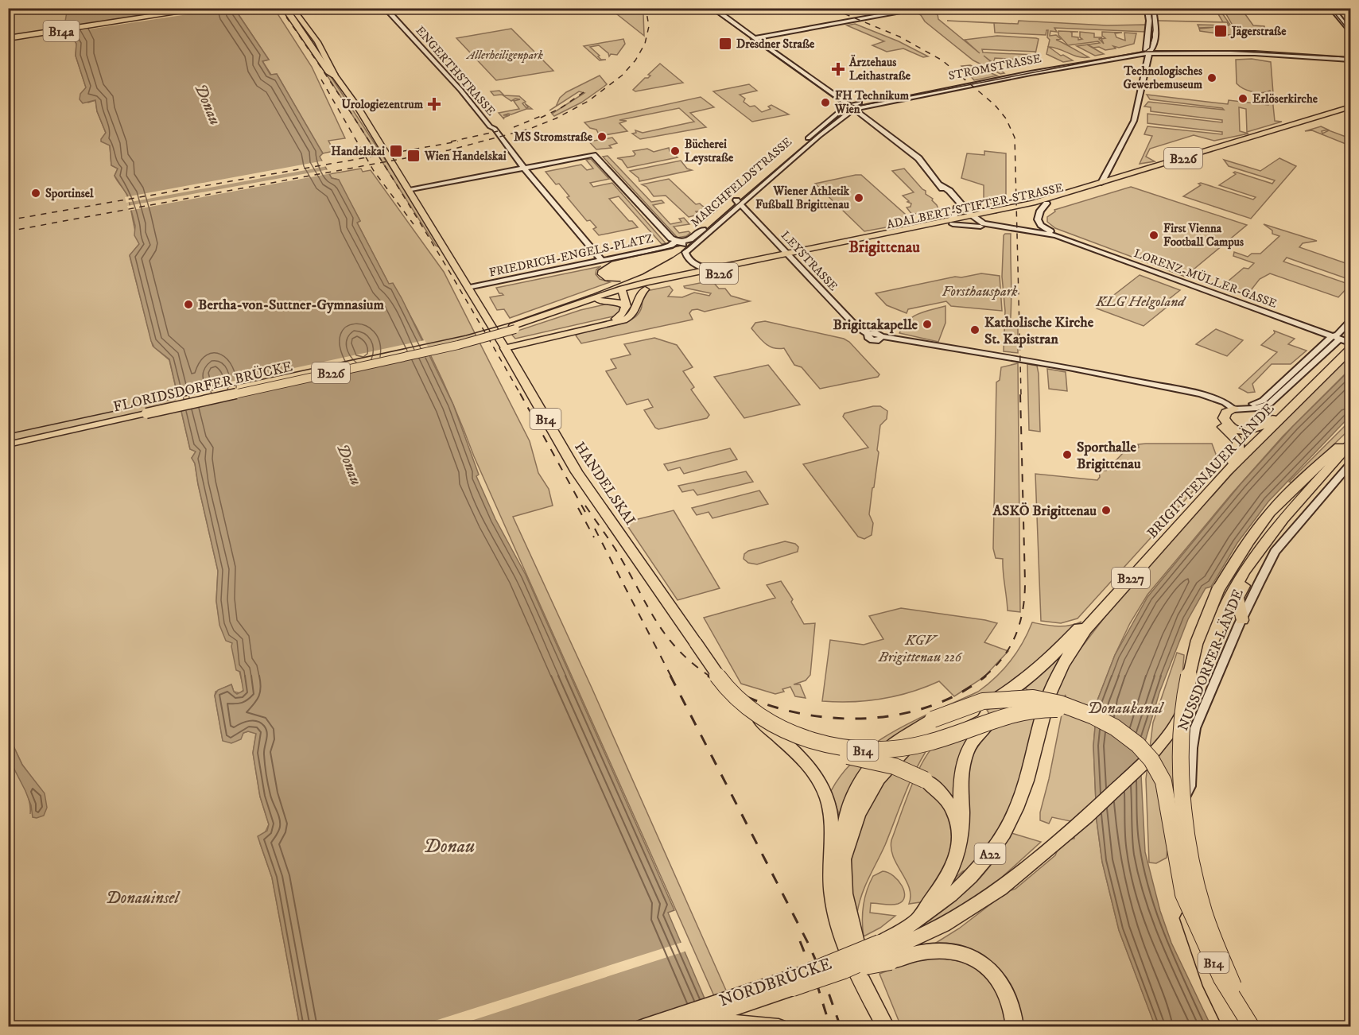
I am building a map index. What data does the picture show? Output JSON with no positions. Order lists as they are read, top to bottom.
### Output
{
  "streets": {
    "highway": [
      "B14a",
      "B14",
      "BRIGITTENAUER LÄNDE",
      "HANDELSKAI",
      "B227",
      "NUSSDORFER LÄNDE",
      "A22",
      "NORDBRÜCKE"
    ],
    "main road": ["B226", "ADALBERT-STIFTER-STRASSE", "FLORIDSDORFER BRÜCKE"],
    "street": [
      "STROMSTRASSE",
      "ENGERTHSTRASSE",
      "MARCHFELDSTRASSE",
      "FRIEDRICH-ENGELS-PLATZ",
      "LEYSTRASSE",
      "LORENZ-MÜLLER-GASSE"
    ]
  },
  "crossings": [
    ["ENGERTHSTRASSE", "FRIEDRICH-ENGELS-PLATZ"],
    ["B226", "ADALBERT-STIFTER-STRASSE"],
    ["B226", "FLORIDSDORFER BRÜCKE"],
    ["MARCHFELDSTRASSE", "ADALBERT-STIFTER-STRASSE"],
    ["MARCHFELDSTRASSE", "FRIEDRICH-ENGELS-PLATZ"],
    ["MARCHFELDSTRASSE", "LEYSTRASSE"],
    ["ADALBERT-STIFTER-STRASSE", "LEYSTRASSE"],
    ["ADALBERT-STIFTER-STRASSE", "LORENZ-MÜLLER-GASSE"],
    ["FRIEDRICH-ENGELS-PLATZ", "HANDELSKAI"],
    ["LEYSTRASSE", "BRIGITTENAUER LÄNDE"],
    ["LORENZ-MÜLLER-GASSE", "BRIGITTENAUER LÄNDE"],
    ["B14", "HANDELSKAI"],
    ["BRIGITTENAUER LÄNDE", "A22"],
    ["NUSSDORFER LÄNDE", "A22"],
    ["NUSSDORFER LÄNDE", "NORDBRÜCKE"],
    ["A22", "NORDBRÜCKE"]
  ],
  "districts": ["Brigittenau"],
  "water": ["Donau", "Donaukanal"],
  "parks": [
    "Allerheiligenpark",
    "Forsthauspark",
    "KLG Helgoland",
    "KGV Brigittenau 226",
    "Donauinsel"
  ],
  "places": {
    "transit": [
      "Jägerstraße",
      "Dresdner Straße",
      "Handelskai",
      "Wien Handelskai"
    ],
    "health": ["Ärztehaus Leithastraße", "Urologiezentrum"],
    "other": [
      "Technologisches Gewerbemuseum",
      "Erlöserkirche",
      "FH Technikum Wien",
      "MS Stromstraße",
      "Bücherei Leystraße",
      "Sportinsel",
      "Wiener Athletik Fußball Brigittenau",
      "First Vienna Football Campus",
      "Bertha-von-Suttner-Gymnasium",
      "Brigittakapelle",
      "Katholische Kirche St. Kapistran",
      "Sporthalle Brigittenau",
      "ASKÖ Brigittenau"
    ]
  }
}
